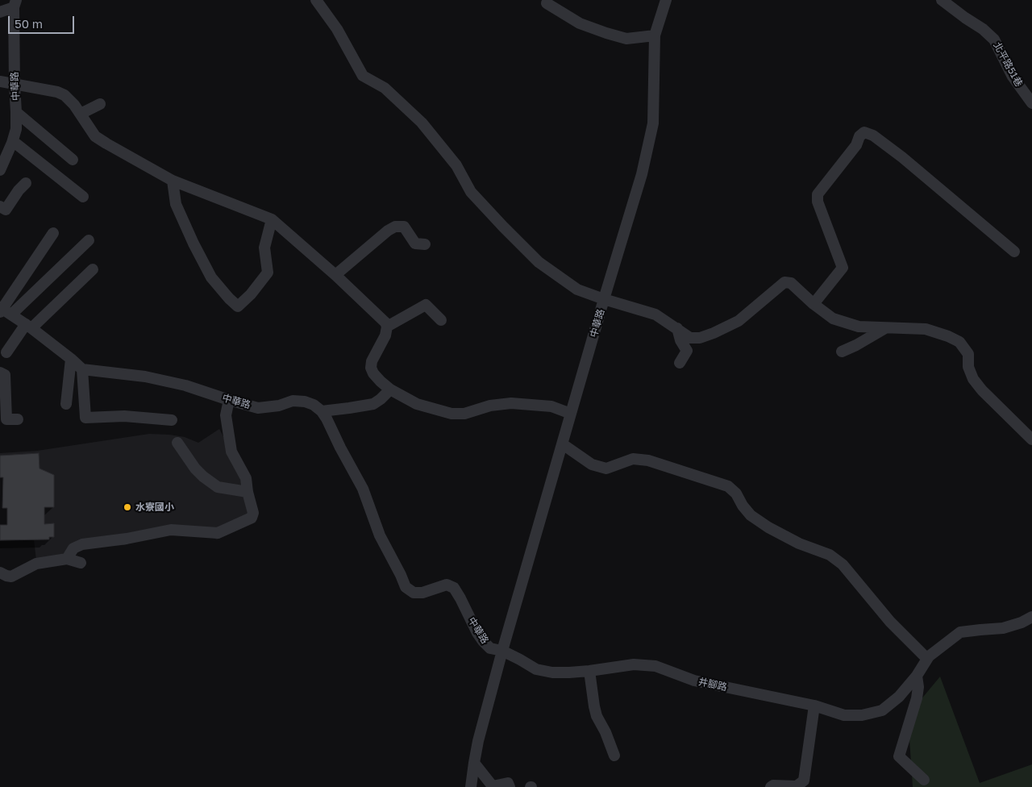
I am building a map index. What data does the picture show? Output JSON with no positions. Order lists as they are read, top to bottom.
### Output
{
  "streets": {
    "street": ["北平路51巷", "中華路", "井腳路"]
  },
  "crossings": [
    ["中華路", "井腳路"]
  ],
  "places": ["水寮國小"],
  "scale_bar": "50 m"
}
